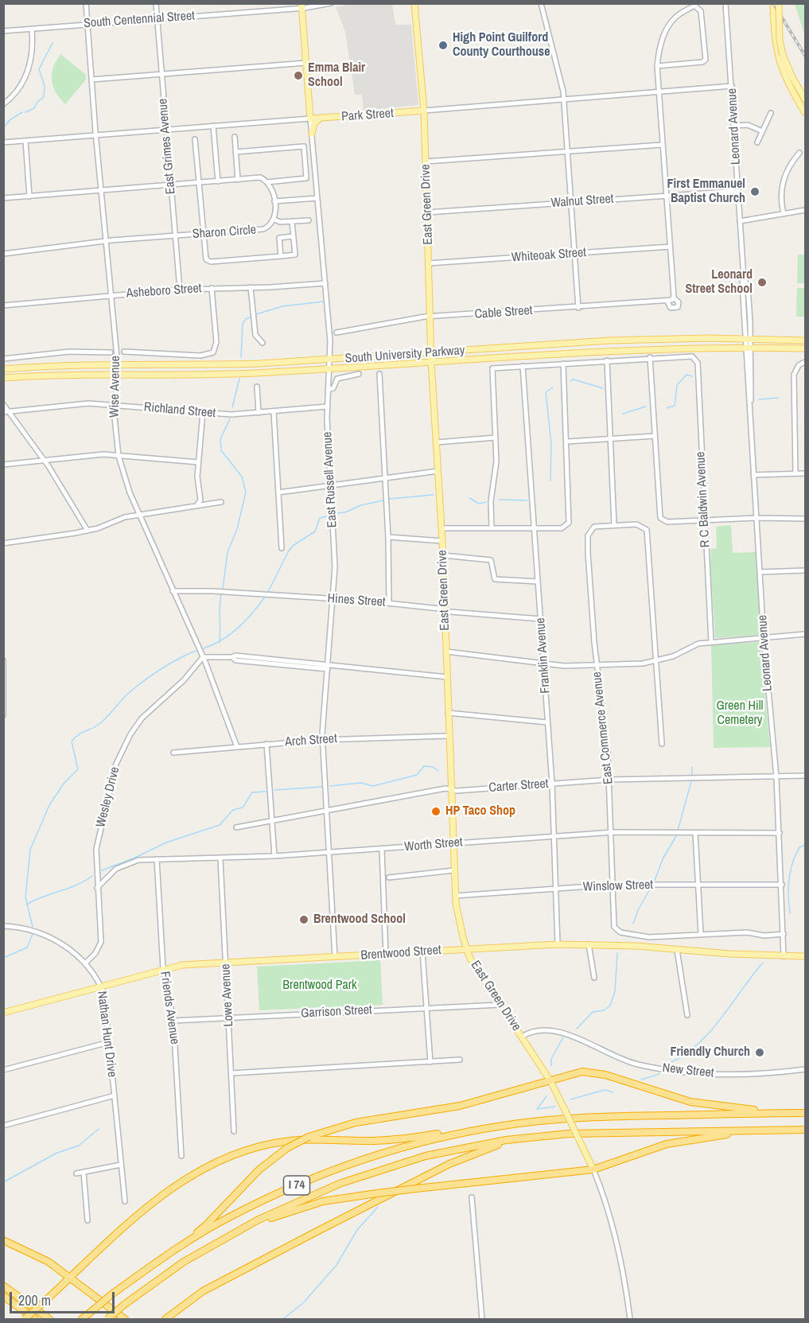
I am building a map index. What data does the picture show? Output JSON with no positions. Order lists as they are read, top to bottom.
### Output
{
  "streets": {
    "highway": ["I 74"],
    "main road": [
      "Park Street",
      "East Green Drive",
      "South University Parkway",
      "East Russell Avenue",
      "Brentwood Street"
    ],
    "street": [
      "South Centennial Street",
      "Leonard Avenue",
      "East Grimes Avenue",
      "Walnut Street",
      "Sharon Circle",
      "Whiteoak Street",
      "Asheboro Street",
      "Cable Street",
      "Wise Avenue",
      "Richland Street",
      "R C Baldwin Avenue",
      "Hines Street",
      "Franklin Avenue",
      "East Commerce Avenue",
      "Arch Street",
      "Carter Street",
      "Wesley Drive",
      "Worth Street",
      "Winslow Street",
      "Lowe Avenue",
      "Friends Avenue",
      "Garrison Street",
      "Nathan Hunt Drive",
      "New Street"
    ]
  },
  "crossings": [
    ["South Centennial Street", "East Grimes Avenue"],
    ["South Centennial Street", "Wise Avenue"],
    ["South Centennial Street", "East Russell Avenue"],
    ["Park Street", "Leonard Avenue"],
    ["Park Street", "East Grimes Avenue"],
    ["Park Street", "East Green Drive"],
    ["Park Street", "Wise Avenue"],
    ["Park Street", "East Russell Avenue"],
    ["Leonard Avenue", "Walnut Street"],
    ["Leonard Avenue", "South University Parkway"],
    ["Leonard Avenue", "Carter Street"],
    ["Leonard Avenue", "Worth Street"],
    ["Leonard Avenue", "Winslow Street"],
    ["Leonard Avenue", "Brentwood Street"],
    ["East Grimes Avenue", "Sharon Circle"],
    ["East Grimes Avenue", "Asheboro Street"],
    ["Walnut Street", "East Green Drive"],
    ["East Green Drive", "Whiteoak Street"],
    ["East Green Drive", "Cable Street"],
    ["East Green Drive", "South University Parkway"],
    ["East Green Drive", "Hines Street"],
    ["East Green Drive", "Arch Street"],
    ["East Green Drive", "Carter Street"],
    ["East Green Drive", "Worth Street"],
    ["East Green Drive", "Winslow Street"],
    ["East Green Drive", "Brentwood Street"],
    ["East Green Drive", "Garrison Street"],
    ["East Green Drive", "New Street"],
    ["Sharon Circle", "Wise Avenue"],
    ["Whiteoak Street", "Cable Street"],
    ["Asheboro Street", "Wise Avenue"],
    ["Asheboro Street", "East Russell Avenue"],
    ["South University Parkway", "Wise Avenue"],
    ["South University Parkway", "East Russell Avenue"],
    ["Wise Avenue", "Richland Street"],
    ["Wise Avenue", "Hines Street"],
    ["Wise Avenue", "Arch Street"],
    ["Wise Avenue", "Wesley Drive"],
    ["Richland Street", "East Russell Avenue"],
    ["East Russell Avenue", "Hines Street"],
    ["East Russell Avenue", "Arch Street"],
    ["East Russell Avenue", "Carter Street"],
    ["East Russell Avenue", "Worth Street"],
    ["East Russell Avenue", "Brentwood Street"],
    ["Hines Street", "Franklin Avenue"],
    ["Franklin Avenue", "Carter Street"],
    ["Franklin Avenue", "Worth Street"],
    ["Franklin Avenue", "Winslow Street"],
    ["Franklin Avenue", "Brentwood Street"],
    ["East Commerce Avenue", "Carter Street"],
    ["East Commerce Avenue", "Worth Street"],
    ["East Commerce Avenue", "Winslow Street"],
    ["Wesley Drive", "Worth Street"],
    ["Wesley Drive", "Nathan Hunt Drive"],
    ["Worth Street", "Lowe Avenue"],
    ["Worth Street", "Friends Avenue"],
    ["Brentwood Street", "Lowe Avenue"],
    ["Brentwood Street", "Friends Avenue"],
    ["Brentwood Street", "Nathan Hunt Drive"],
    ["Lowe Avenue", "Garrison Street"],
    ["Friends Avenue", "Garrison Street"]
  ],
  "parks": ["Green Hill Cemetery", "Brentwood Park"],
  "places": [
    "High Point Guilford County Courthouse",
    "Emma Blair School",
    "First Emmanuel Baptist Church",
    "Leonard Street School",
    "HP Taco Shop",
    "Brentwood School",
    "Friendly Church"
  ],
  "scale_bar": "200 m"
}
